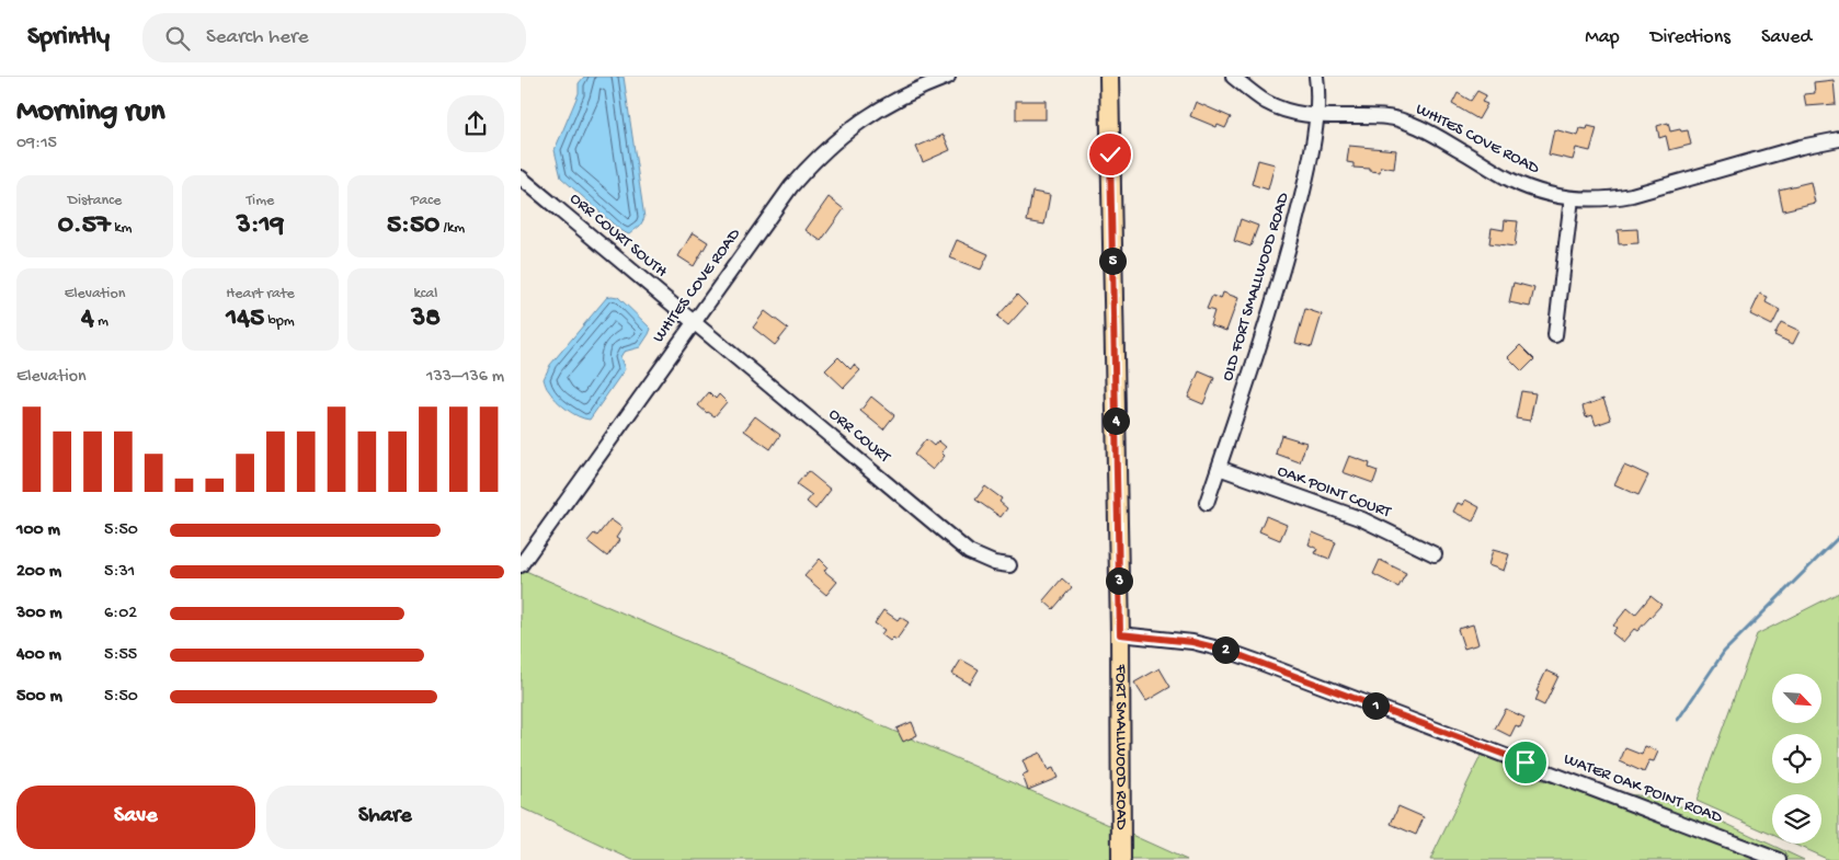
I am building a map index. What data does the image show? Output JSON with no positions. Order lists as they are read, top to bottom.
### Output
{
  "streets": {
    "main road": ["FORT SMALLWOOD ROAD"],
    "street": [
      "WHITES COVE ROAD",
      "ORR COURT SOUTH",
      "OLD FORT SMALLWOOD ROAD",
      "ORR COURT",
      "OAK POINT COURT",
      "WATER OAK POINT ROAD"
    ]
  },
  "crossings": [
    ["WHITES COVE ROAD", "ORR COURT SOUTH"],
    ["WHITES COVE ROAD", "OLD FORT SMALLWOOD ROAD"],
    ["WHITES COVE ROAD", "ORR COURT"],
    ["ORR COURT SOUTH", "ORR COURT"],
    ["OLD FORT SMALLWOOD ROAD", "OAK POINT COURT"],
    ["FORT SMALLWOOD ROAD", "WATER OAK POINT ROAD"]
  ],
  "north": "bottom right",
  "page": {
    "header": "Sprintly",
    "search": "Search here",
    "nav": ["Map", "Directions", "Saved"],
    "heading": ["Morning run", "09:15"],
    "stats": [
      ["Distance", "0.57 km"],
      ["Time", "3:19"],
      ["Pace", "5:50 /km"],
      ["Elevation", "4 m"],
      ["Heart rate", "145 bpm"],
      ["kcal", "38"]
    ],
    "pins": [
      "5",
      "4",
      "3",
      "2",
      "1"
    ],
    "chart": ["Elevation", "133–136 m"],
    "list": [
      {
        "name": "100 m",
        "note": "5:50"
      },
      {
        "name": "200 m",
        "note": "5:31"
      },
      {
        "name": "300 m",
        "note": "6:02"
      },
      {
        "name": "400 m",
        "note": "5:55"
      },
      {
        "name": "500 m",
        "note": "5:50"
      }
    ],
    "buttons": ["Save", "Share"]
  }
}
